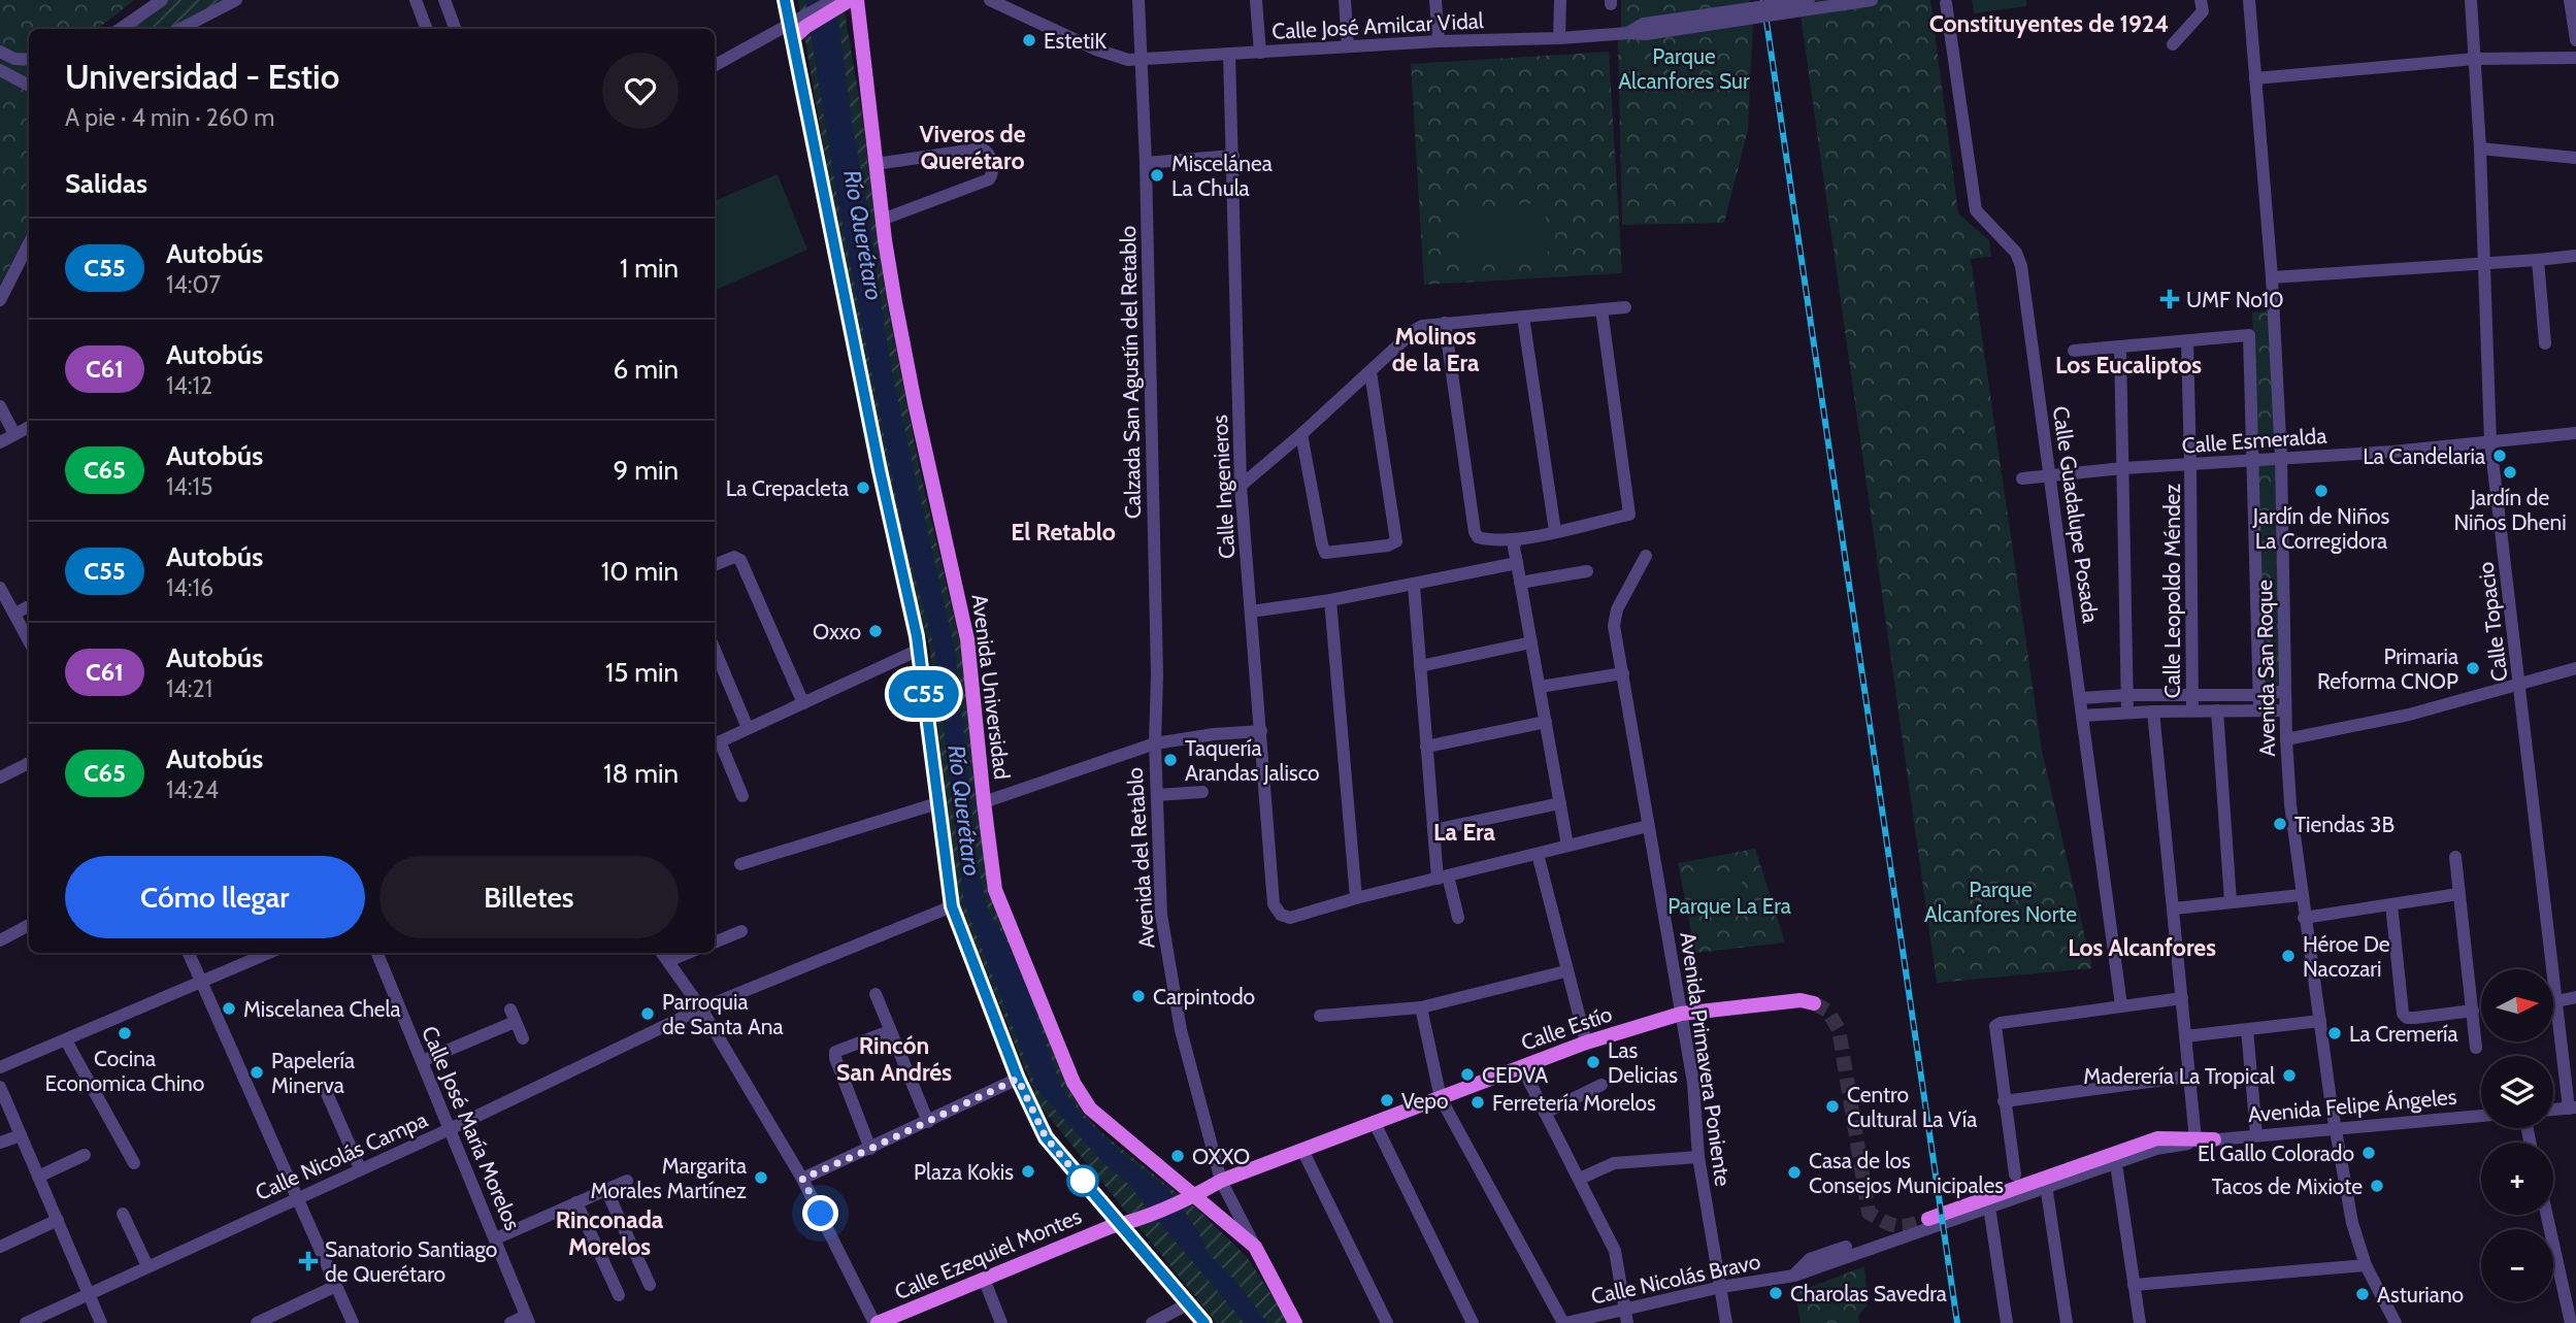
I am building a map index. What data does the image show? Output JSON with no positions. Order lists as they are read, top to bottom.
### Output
{
  "streets": {
    "main road": [
      "Avenida Universidad",
      "Calle Estío",
      "Avenida Felipe Ángeles",
      "Calle Ezequiel Montes"
    ],
    "street": [
      "Calle José Amilcar Vidal",
      "Calzada San Agustín del Retablo",
      "Calle Esmeralda",
      "Calle Ingenieros",
      "Calle Guadalupe Posada",
      "Calle Leopoldo Méndez",
      "Calle Topacio",
      "Avenida San Roque",
      "Avenida del Retablo",
      "Avenida Primavera Poniente",
      "Calle José María Morelos",
      "Calle Nicolás Campa",
      "Calle Nicolás Bravo"
    ]
  },
  "crossings": [
    ["Calle José Amilcar Vidal", "Calzada San Agustín del Retablo"],
    ["Calle José Amilcar Vidal", "Calle Ingenieros"],
    ["Calzada San Agustín del Retablo", "Avenida del Retablo"],
    ["Calle Esmeralda", "Calle Guadalupe Posada"],
    ["Calle Esmeralda", "Calle Leopoldo Méndez"],
    ["Calle Esmeralda", "Calle Topacio"],
    ["Calle Esmeralda", "Avenida San Roque"],
    ["Avenida San Roque", "Avenida Felipe Ángeles"],
    ["Avenida Universidad", "Avenida del Retablo"],
    ["Avenida Universidad", "Calle Ezequiel Montes"],
    ["Avenida del Retablo", "Calle Estío"],
    ["Calle Estío", "Avenida Primavera Poniente"],
    ["Avenida Primavera Poniente", "Calle Nicolás Bravo"],
    ["Avenida Felipe Ángeles", "Calle Nicolás Bravo"],
    ["Calle José María Morelos", "Calle Nicolás Campa"]
  ],
  "districts": [
    "Constituyentes de 1924",
    "Viveros de Querétaro",
    "Molinos de la Era",
    "Los Eucaliptos",
    "El Retablo",
    "La Era",
    "Los Alcanfores",
    "Rincón San Andrés",
    "Rinconada Morelos"
  ],
  "water": ["Río Querétaro"],
  "parks": ["Parque Alcanfores Sur", "Parque Alcanfores Norte", "Parque La Era"],
  "places": {
    "other": [
      "EstetiK",
      "Miscelánea La Chula",
      "La Candelaria",
      "Jardín de Niños Dheni",
      "La Crepacleta",
      "Jardín de Niños La Corregidora",
      "Oxxo",
      "Primaria Reforma CNOP",
      "Taquería Arandas Jalisco",
      "Tiendas 3B",
      "Héroe De Nacozari",
      "Carpintodo",
      "Miscelanea Chela",
      "Parroquia de Santa Ana",
      "Cocina Economica Chino",
      "La Cremería",
      "Las Delicias",
      "Papelería Minerva",
      "CEDVA",
      "Maderería La Tropical",
      "Vepo",
      "Ferretería Morelos",
      "Centro Cultural La Vía",
      "El Gallo Colorado",
      "OXXO",
      "Plaza Kokis",
      "Casa de los Consejos Municipales",
      "Margarita Morales Martínez",
      "Tacos de Mixiote",
      "Charolas Savedra",
      "Asturiano"
    ],
    "health": ["UMF No10", "Sanatorio Santiago de Querétaro"]
  },
  "lines": ["bus line C55"],
  "north": "right",
  "page": {
    "on_map": "C55",
    "heading": [
      ["Universidad - Estio", "A pie · 4 min · 260 m"],
      "Salidas"
    ],
    "list": [
      {
        "mark": "C55",
        "name": "Autobús",
        "note": "14:07",
        "value": "1 min"
      },
      {
        "mark": "C61",
        "name": "Autobús",
        "note": "14:12",
        "value": "6 min"
      },
      {
        "mark": "C65",
        "name": "Autobús",
        "note": "14:15",
        "value": "9 min"
      },
      {
        "mark": "C55",
        "name": "Autobús",
        "note": "14:16",
        "value": "10 min"
      },
      {
        "mark": "C61",
        "name": "Autobús",
        "note": "14:21",
        "value": "15 min"
      },
      {
        "mark": "C65",
        "name": "Autobús",
        "note": "14:24",
        "value": "18 min"
      }
    ],
    "buttons": ["Cómo llegar", "Billetes"],
    "map_buttons": ["+", "−"]
  }
}
